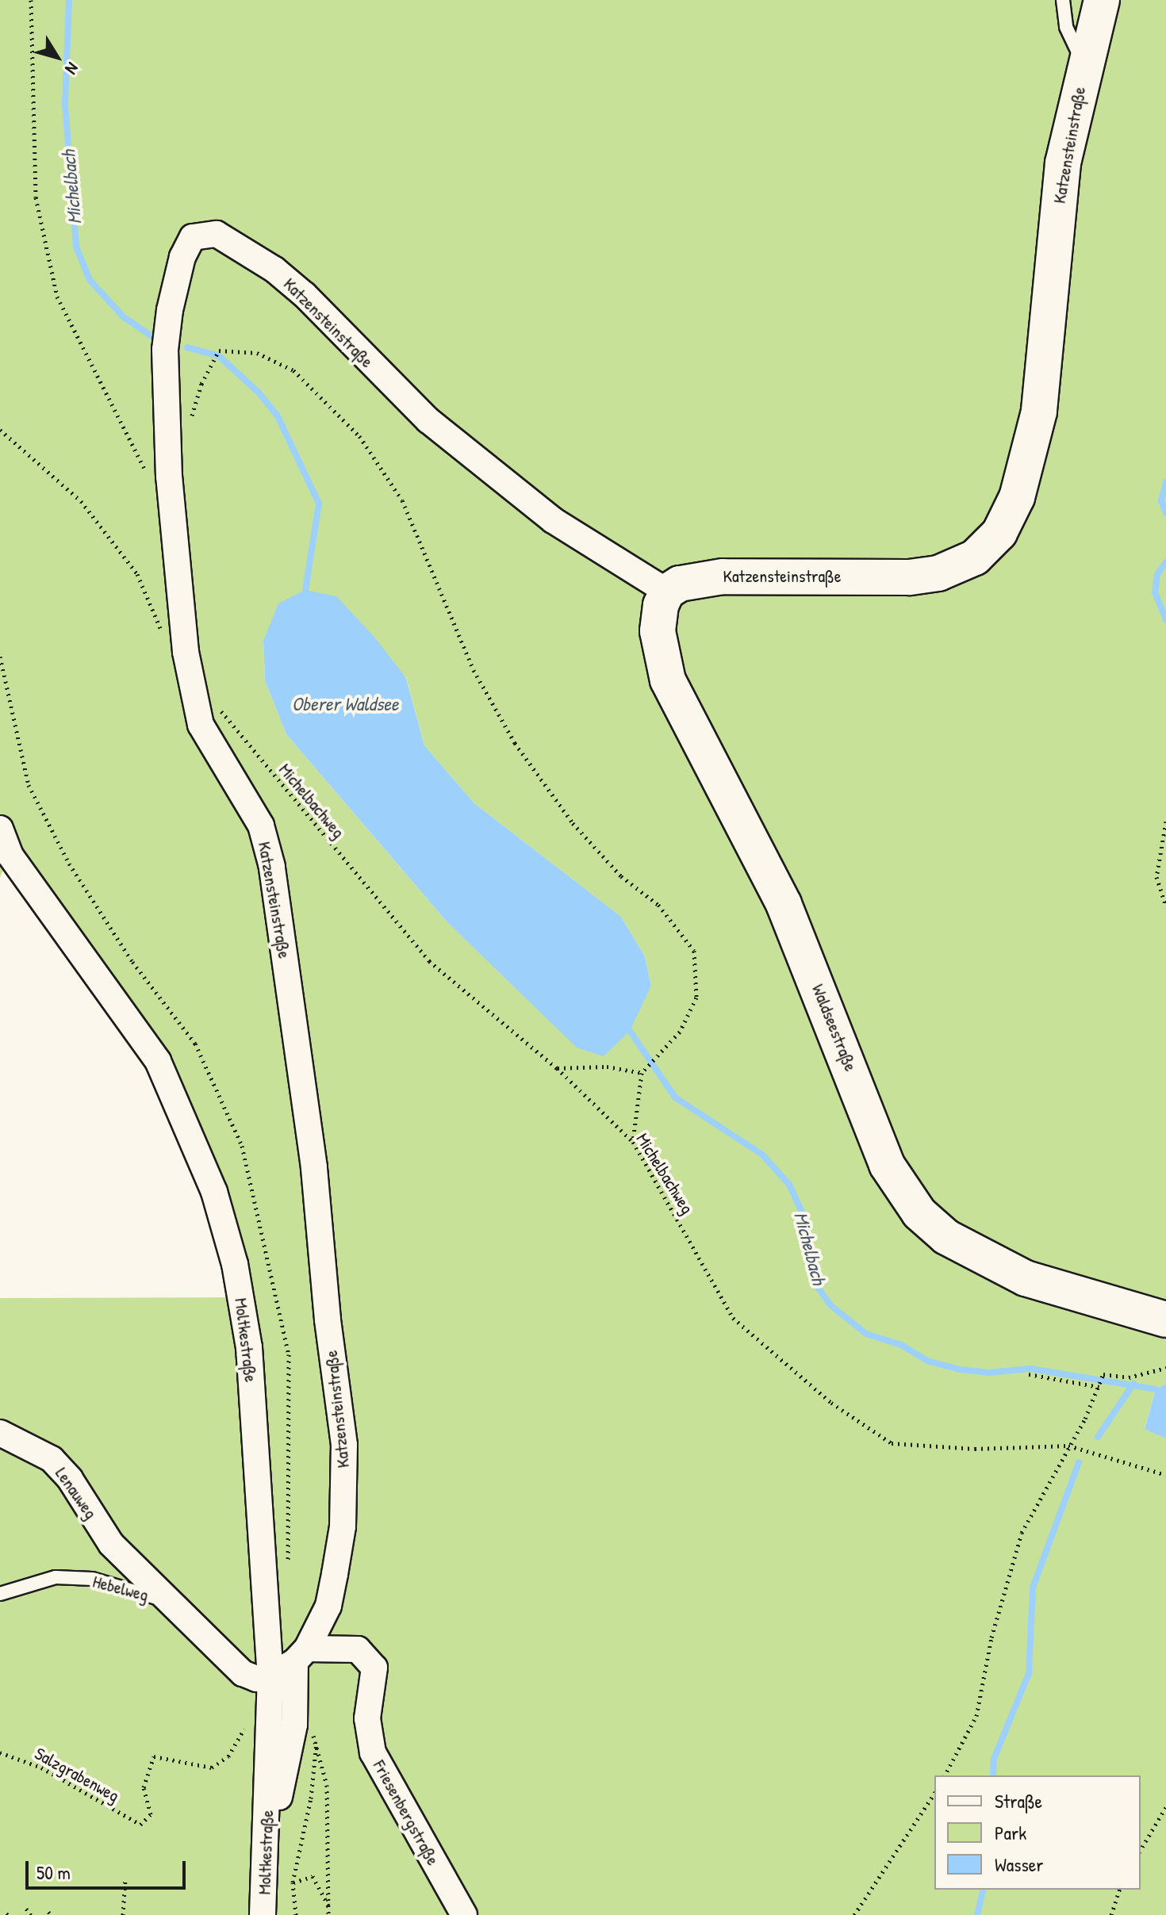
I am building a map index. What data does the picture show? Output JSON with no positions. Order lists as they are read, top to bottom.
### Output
{
  "streets": {
    "street": [
      "Katzensteinstraße",
      "Waldseestraße",
      "Moltkestraße",
      "Lenauweg",
      "Hebelweg",
      "Friesenbergstraße"
    ],
    "path": ["Michelbachweg", "Salzgrabenweg"]
  },
  "crossings": [
    ["Katzensteinstraße", "Waldseestraße"],
    ["Katzensteinstraße", "Moltkestraße"],
    ["Katzensteinstraße", "Friesenbergstraße"],
    ["Moltkestraße", "Hebelweg"],
    ["Lenauweg", "Hebelweg"]
  ],
  "water": ["Michelbach", "Oberer Waldsee"],
  "legend": ["Straße", "Park", "Wasser"],
  "scale_bar": "50 m",
  "north": "bottom right"
}
